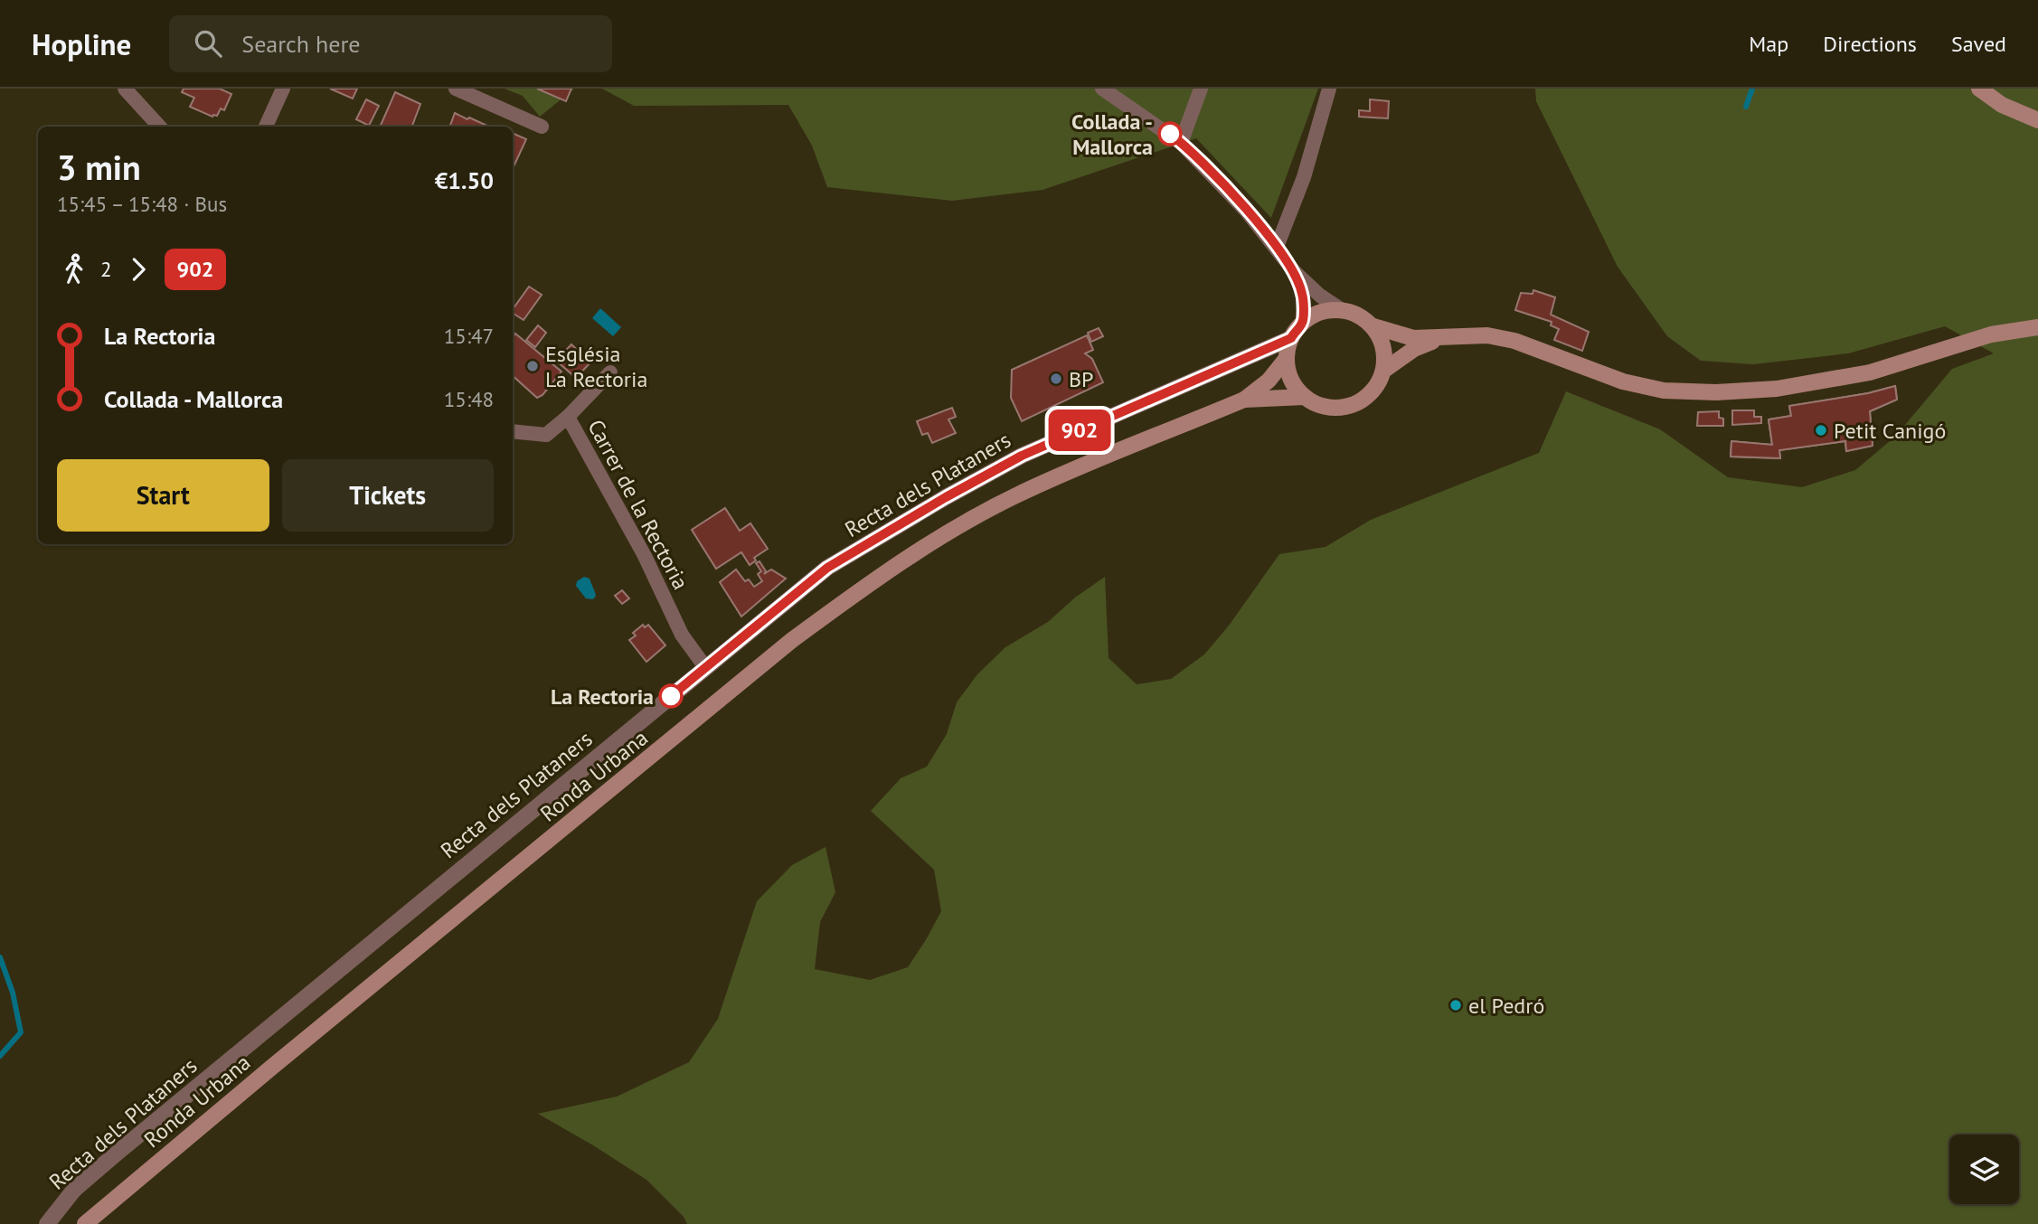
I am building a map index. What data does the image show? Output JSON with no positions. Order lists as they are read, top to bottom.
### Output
{
  "streets": {
    "main road": ["Ronda Urbana"],
    "street": ["Recta dels Plataners", "Carrer de la Rectoria"]
  },
  "crossings": [
    ["Recta dels Plataners", "Carrer de la Rectoria"],
    ["Recta dels Plataners", "Ronda Urbana"]
  ],
  "places": [
    "Collada - Mallorca",
    "Església La Rectoria",
    "BP",
    "Petit Canigó",
    "La Rectoria",
    "el Pedró"
  ],
  "lines": ["bus line 902"],
  "page": {
    "header": "Hopline",
    "search": "Search here",
    "nav": ["Map", "Directions", "Saved"],
    "on_map": "902",
    "heading": ["3 min", "15:45 – 15:48 · Bus", "€1.50"],
    "legs": ["2", "902"],
    "list": [
      {
        "name": "La Rectoria",
        "value": "15:47"
      },
      {
        "name": "Collada - Mallorca",
        "value": "15:48"
      }
    ],
    "buttons": ["Start", "Tickets"]
  }
}
